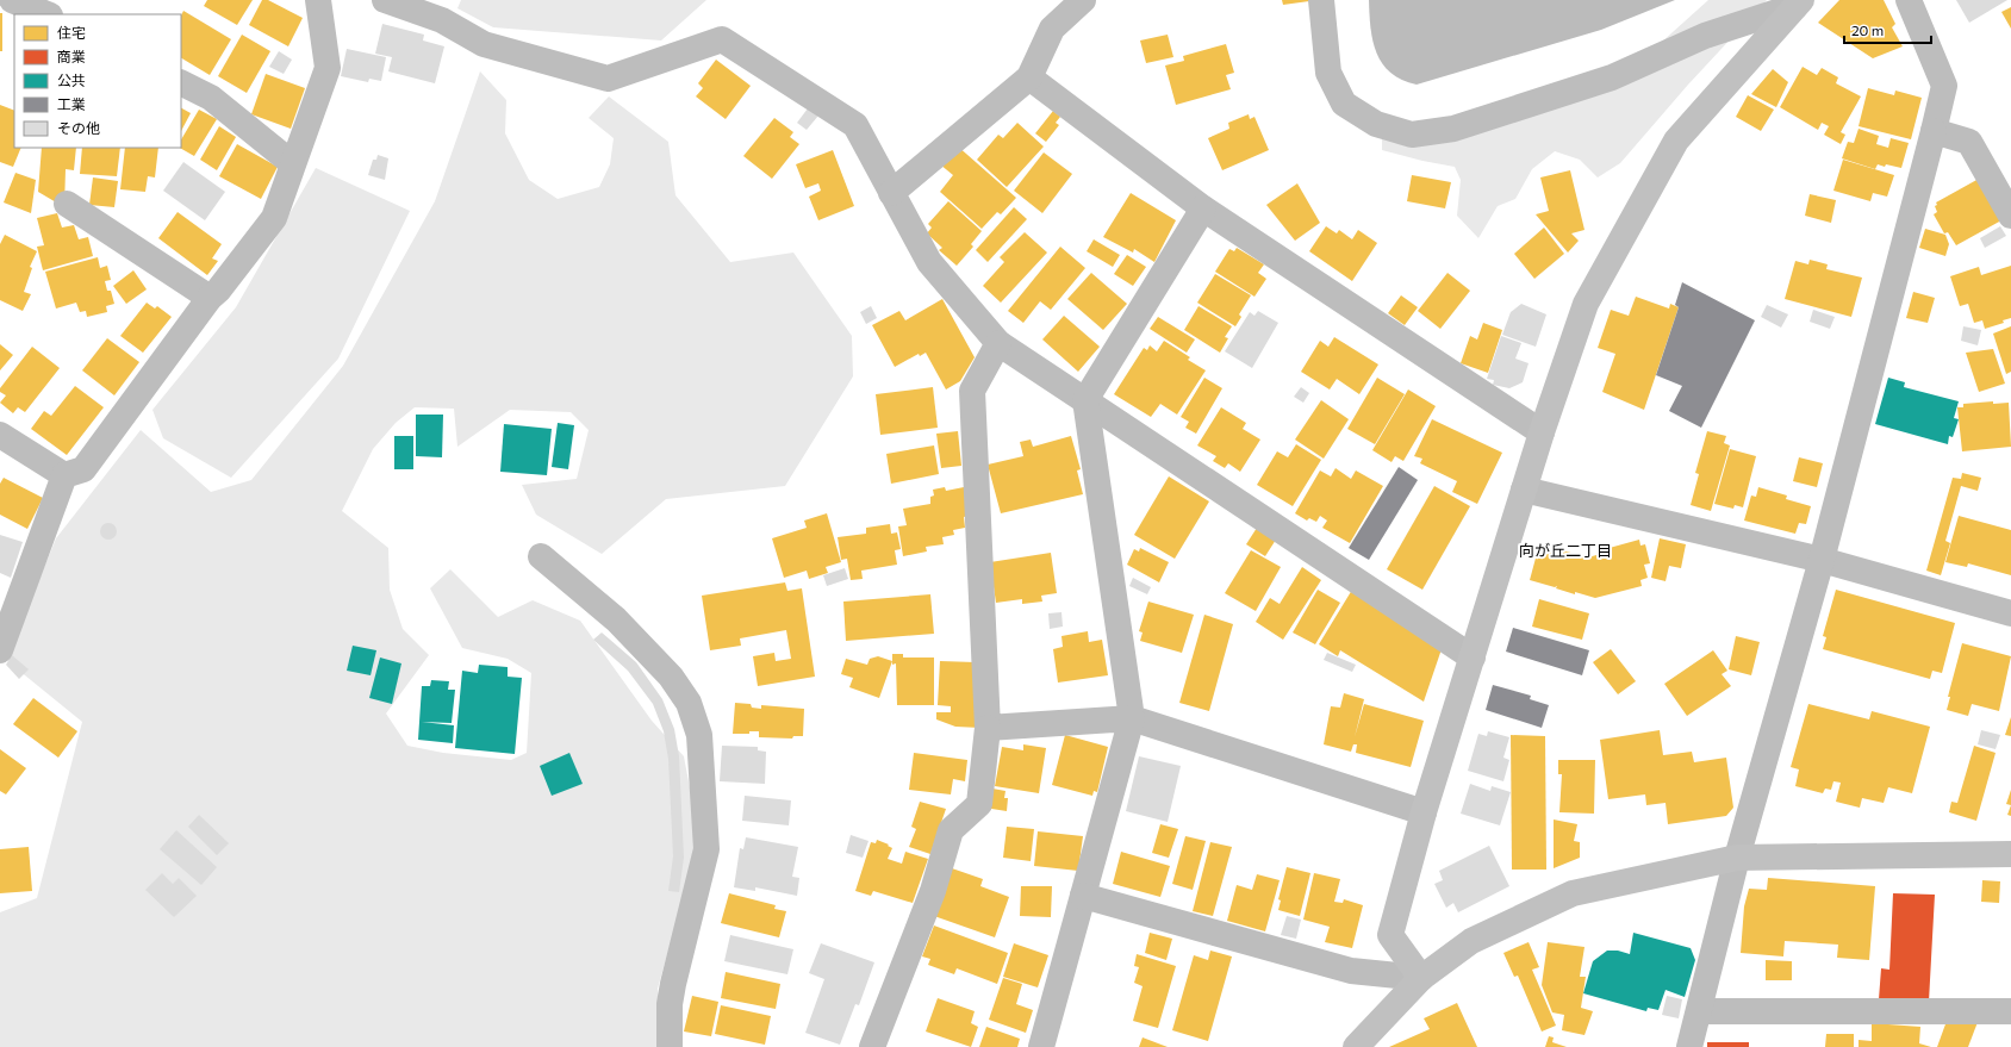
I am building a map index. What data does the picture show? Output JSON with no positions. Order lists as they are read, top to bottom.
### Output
{
  "districts": ["向が丘二丁目"],
  "legend": [
    "住宅",
    "商業",
    "公共",
    "工業",
    "その他"
  ],
  "scale_bar": "20 m"
}
